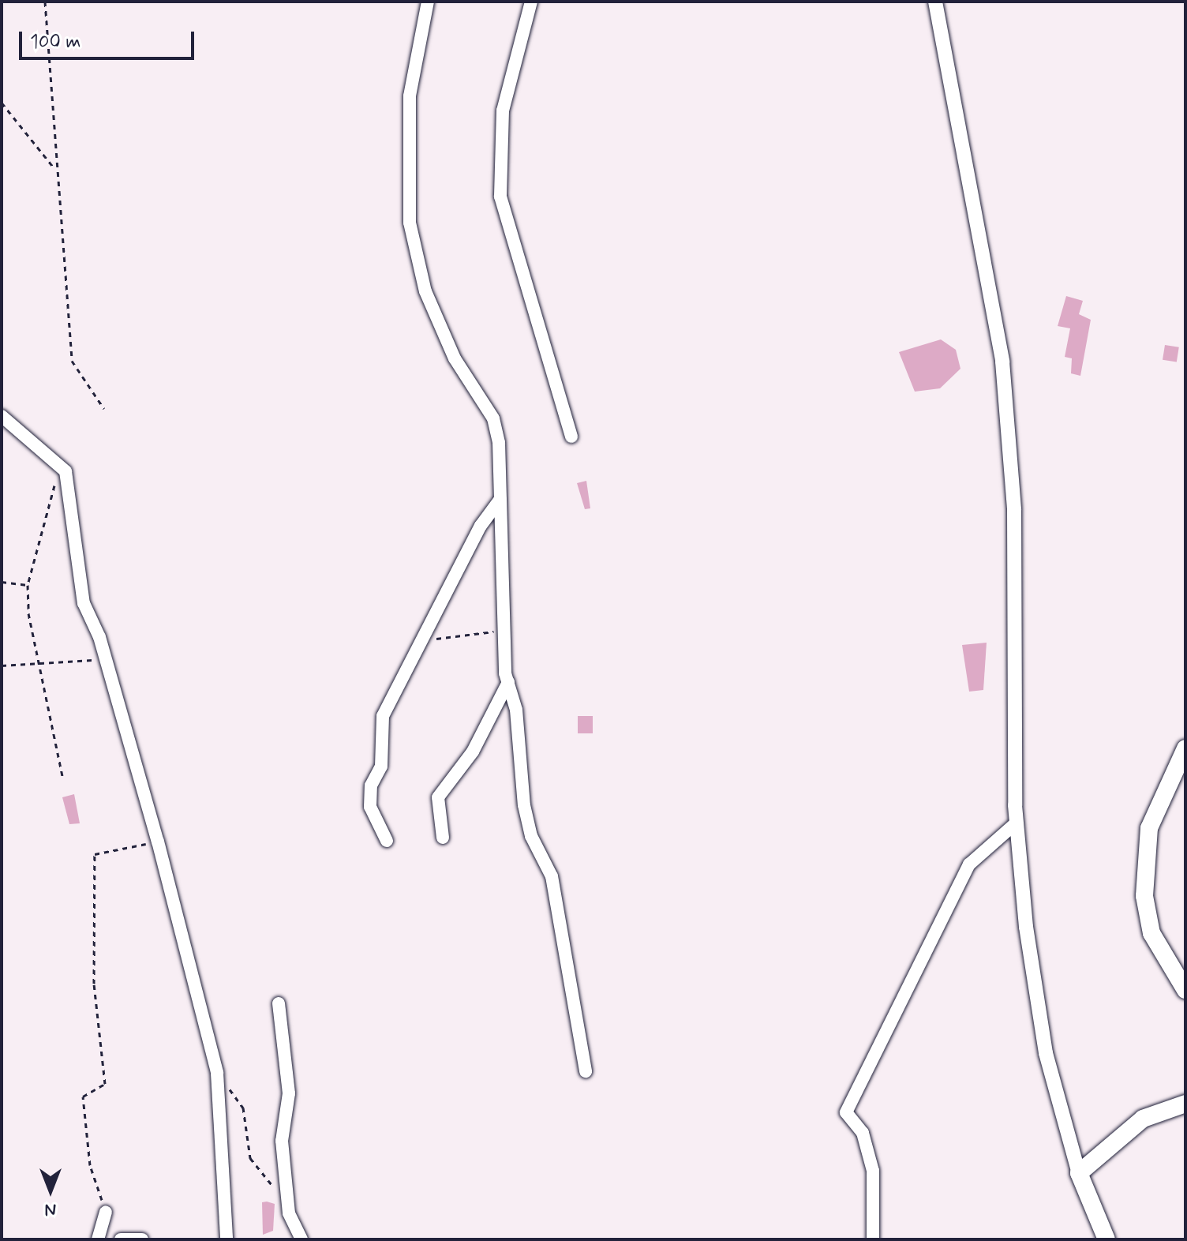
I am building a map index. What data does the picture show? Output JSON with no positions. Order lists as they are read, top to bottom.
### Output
{
  "scale_bar": "100 m",
  "north": "bottom"
}
